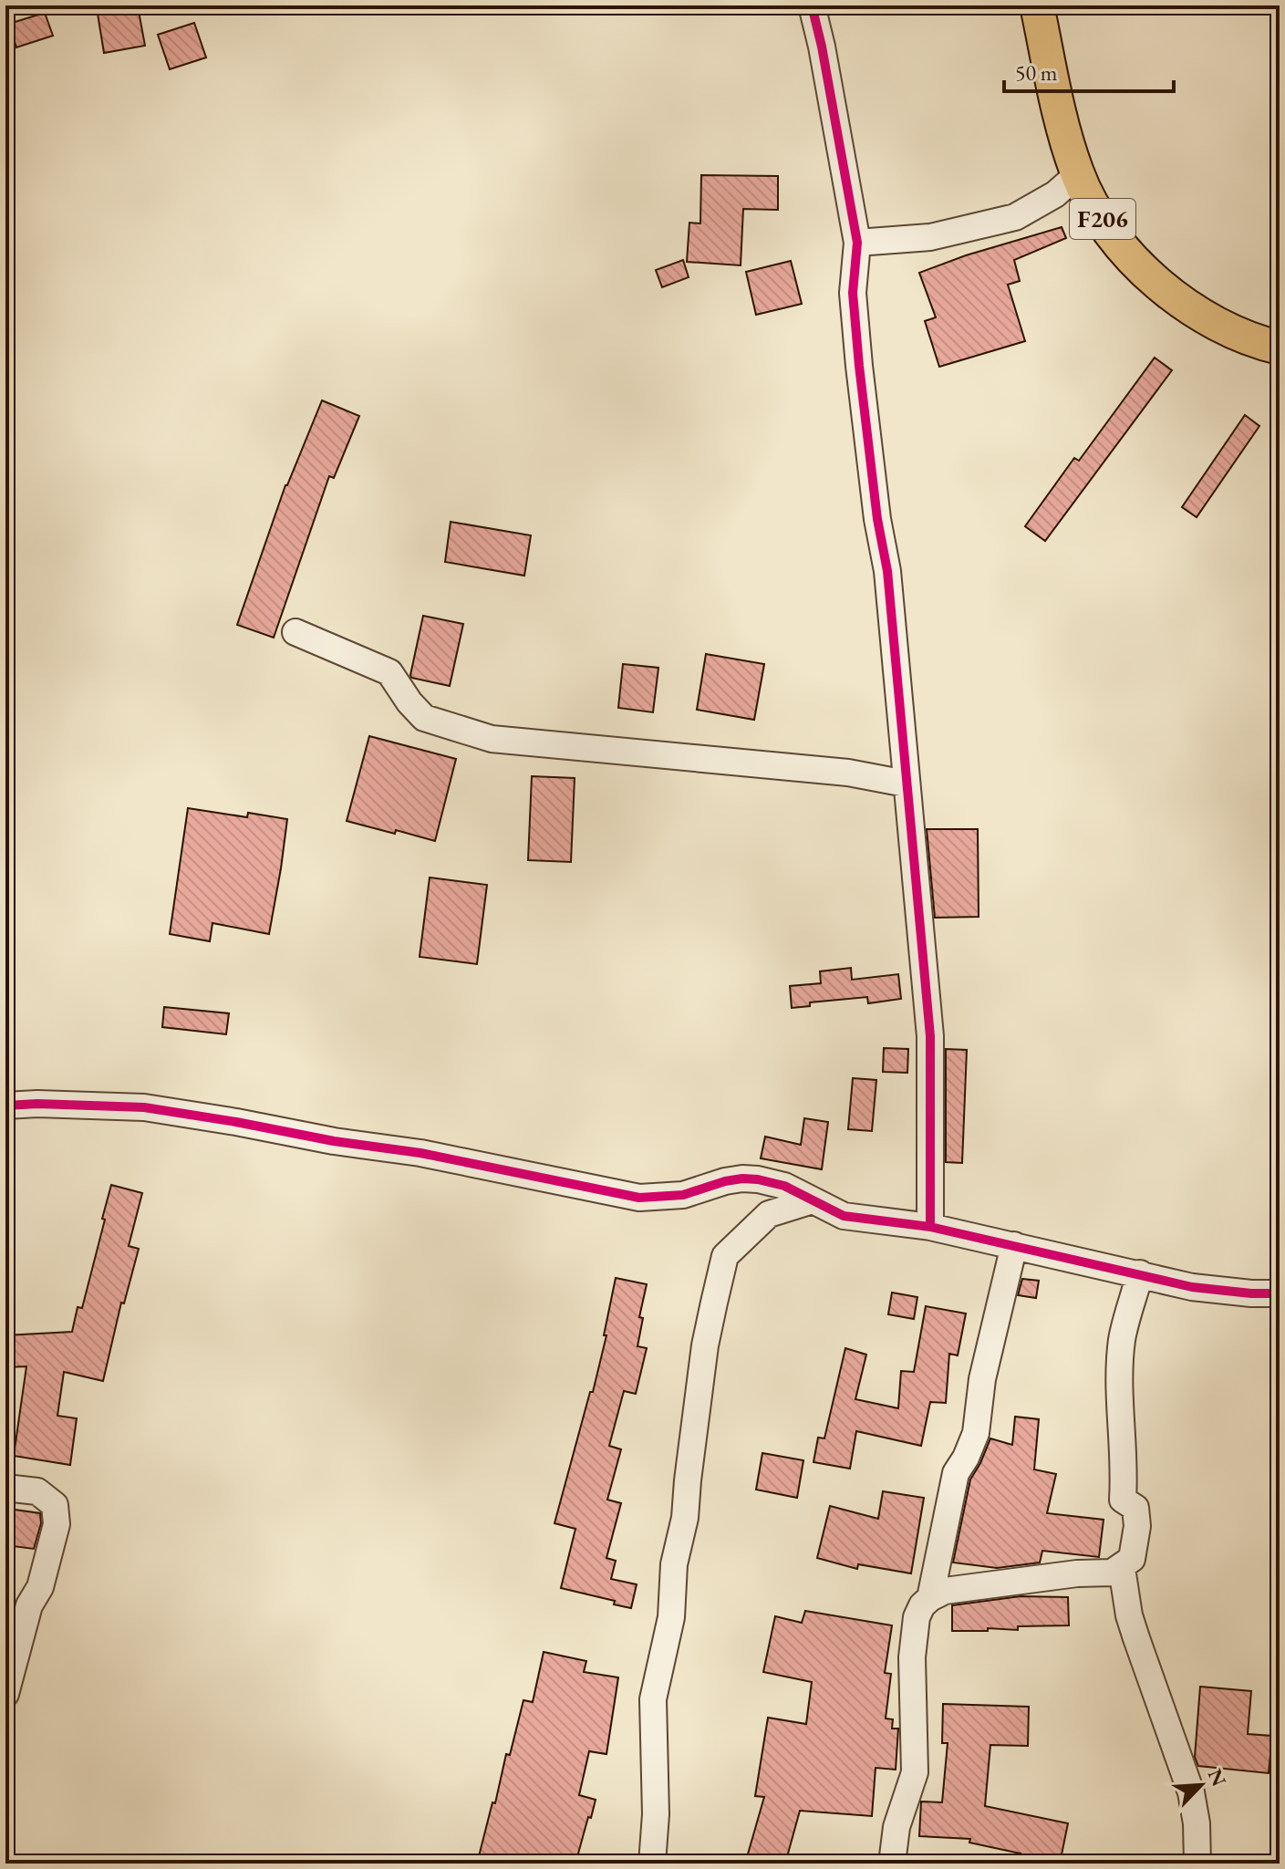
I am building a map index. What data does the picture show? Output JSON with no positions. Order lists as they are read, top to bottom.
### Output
{
  "streets": {
    "main road": ["F206"]
  },
  "scale_bar": "50 m",
  "north": "top right"
}
